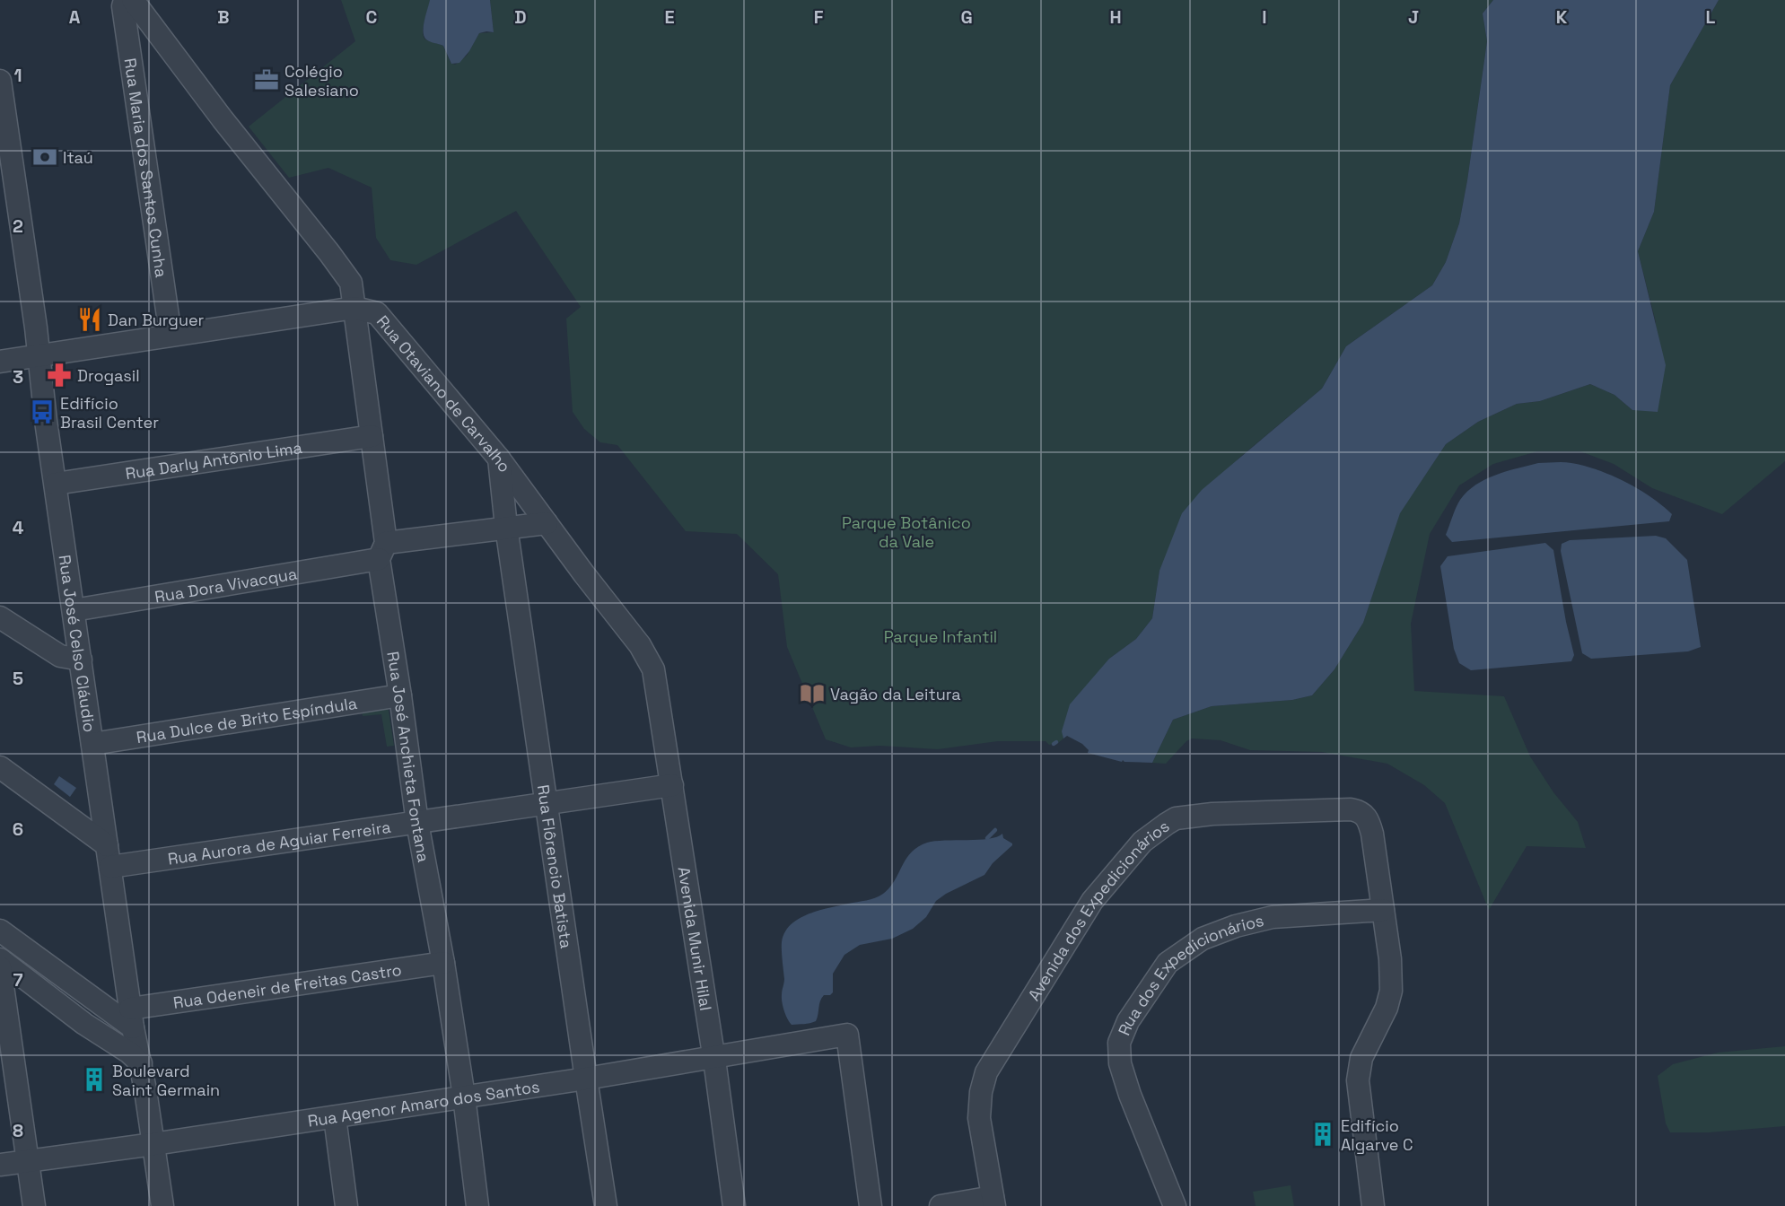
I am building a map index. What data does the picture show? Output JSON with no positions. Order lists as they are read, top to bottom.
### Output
{
  "streets": {
    "street": [
      "Rua Maria dos Santos Cunha",
      "Rua Otaviano de Carvalho",
      "Rua Darly Antônio Lima",
      "Rua Dora Vivacqua",
      "Rua José Celso Cláudio",
      "Rua Dulce de Brito Espíndula",
      "Rua José Anchieta Fontana",
      "Rua Aurora de Aguiar Ferreira",
      "Rua Flôrencio Batista",
      "Avenida dos Expedicionários",
      "Avenida Munir Hilal",
      "Rua dos Expedicionários",
      "Rua Odeneir de Freitas Castro",
      "Rua Agenor Amaro dos Santos"
    ]
  },
  "crossings": [
    ["Rua Otaviano de Carvalho", "Rua Dora Vivacqua"],
    ["Rua Otaviano de Carvalho", "Rua José Anchieta Fontana"],
    ["Rua Otaviano de Carvalho", "Rua Flôrencio Batista"],
    ["Rua Otaviano de Carvalho", "Avenida Munir Hilal"],
    ["Rua Darly Antônio Lima", "Rua José Celso Cláudio"],
    ["Rua Darly Antônio Lima", "Rua José Anchieta Fontana"],
    ["Rua Dora Vivacqua", "Rua José Celso Cláudio"],
    ["Rua Dora Vivacqua", "Rua José Anchieta Fontana"],
    ["Rua Dora Vivacqua", "Rua Flôrencio Batista"],
    ["Rua José Celso Cláudio", "Rua Dulce de Brito Espíndula"],
    ["Rua José Celso Cláudio", "Rua Aurora de Aguiar Ferreira"],
    ["Rua José Celso Cláudio", "Rua Odeneir de Freitas Castro"],
    ["Rua José Celso Cláudio", "Rua Agenor Amaro dos Santos"],
    ["Rua Dulce de Brito Espíndula", "Rua José Anchieta Fontana"],
    ["Rua José Anchieta Fontana", "Rua Aurora de Aguiar Ferreira"],
    ["Rua José Anchieta Fontana", "Rua Odeneir de Freitas Castro"],
    ["Rua José Anchieta Fontana", "Rua Agenor Amaro dos Santos"],
    ["Rua Aurora de Aguiar Ferreira", "Rua Flôrencio Batista"],
    ["Rua Aurora de Aguiar Ferreira", "Avenida Munir Hilal"],
    ["Rua Flôrencio Batista", "Rua Agenor Amaro dos Santos"],
    ["Avenida dos Expedicionários", "Rua dos Expedicionários"],
    ["Avenida Munir Hilal", "Rua Agenor Amaro dos Santos"]
  ],
  "parks": ["Parque Botânico da Vale", "Parque Infantil"],
  "places": {
    "office": ["Colégio Salesiano"],
    "bank": ["Itaú"],
    "restaurant": ["Dan Burguer"],
    "pharmacy": ["Drogasil"],
    "bus stop": ["Edifício Brasil Center"],
    "library": ["Vagão da Leitura"],
    "building": ["Boulevard Saint Germain", "Edifício Algarve C"]
  },
  "grid": {
    "columns": [
      "A",
      "B",
      "C",
      "D",
      "E",
      "F",
      "G",
      "H",
      "I",
      "J",
      "K",
      "L"
    ],
    "rows": [
      "1",
      "2",
      "3",
      "4",
      "5",
      "6",
      "7",
      "8"
    ]
  }
}
